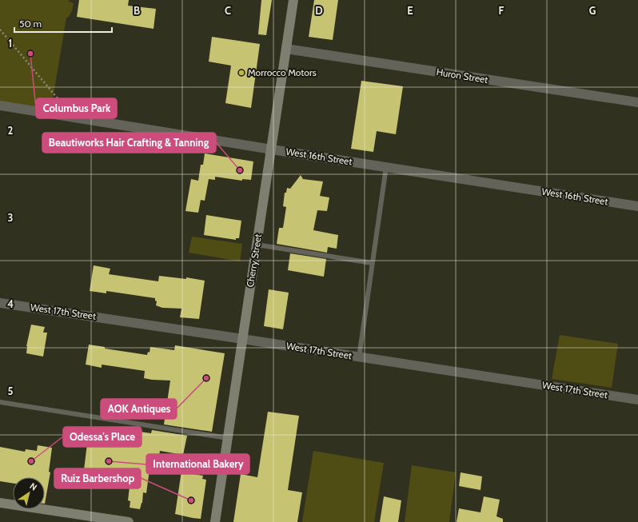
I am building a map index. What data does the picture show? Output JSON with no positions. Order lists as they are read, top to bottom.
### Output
{
  "streets": {
    "street": [
      "Huron Street",
      "West 16th Street",
      "Cherry Street",
      "West 17th Street"
    ]
  },
  "crossings": [
    ["Huron Street", "Cherry Street"],
    ["West 16th Street", "Cherry Street"],
    ["Cherry Street", "West 17th Street"]
  ],
  "places": [
    "Columbus Park",
    "Morrocco Motors",
    "Beautiworks Hair Crafting & Tanning",
    "AOK Antiques",
    "Odessa's Place",
    "International Bakery",
    "Ruiz Barbershop"
  ],
  "scale_bar": "50 m",
  "north": "top right",
  "grid": {
    "columns": [
      "B",
      "C",
      "D",
      "E",
      "F",
      "G"
    ],
    "rows": [
      "1",
      "2",
      "3",
      "4",
      "5"
    ]
  }
}
